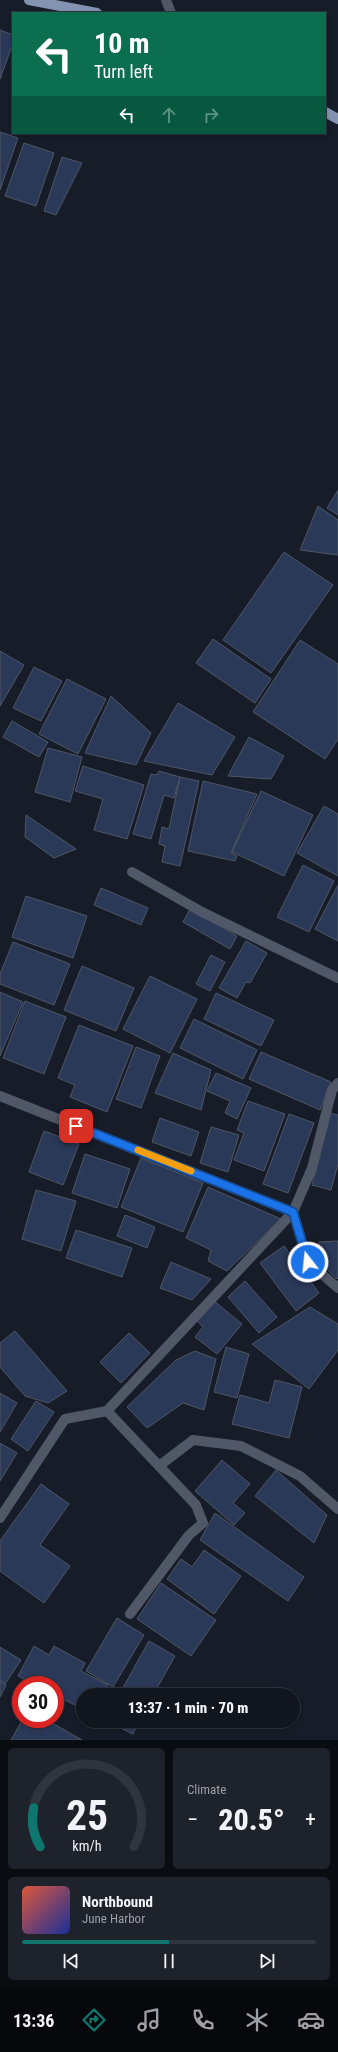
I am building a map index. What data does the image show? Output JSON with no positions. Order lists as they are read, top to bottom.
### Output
{
  "page": {
    "turn": ["10 m", "Turn left"],
    "limit": "30",
    "trip": "13:37 · 1 min · 70 m",
    "tile": "Climate",
    "heat": ["−", "20.5°", "+"],
    "song": ["Northbound", "June Harbor"],
    "tabs": "13:36",
    "gauge": ["25", "km/h"]
  }
}
